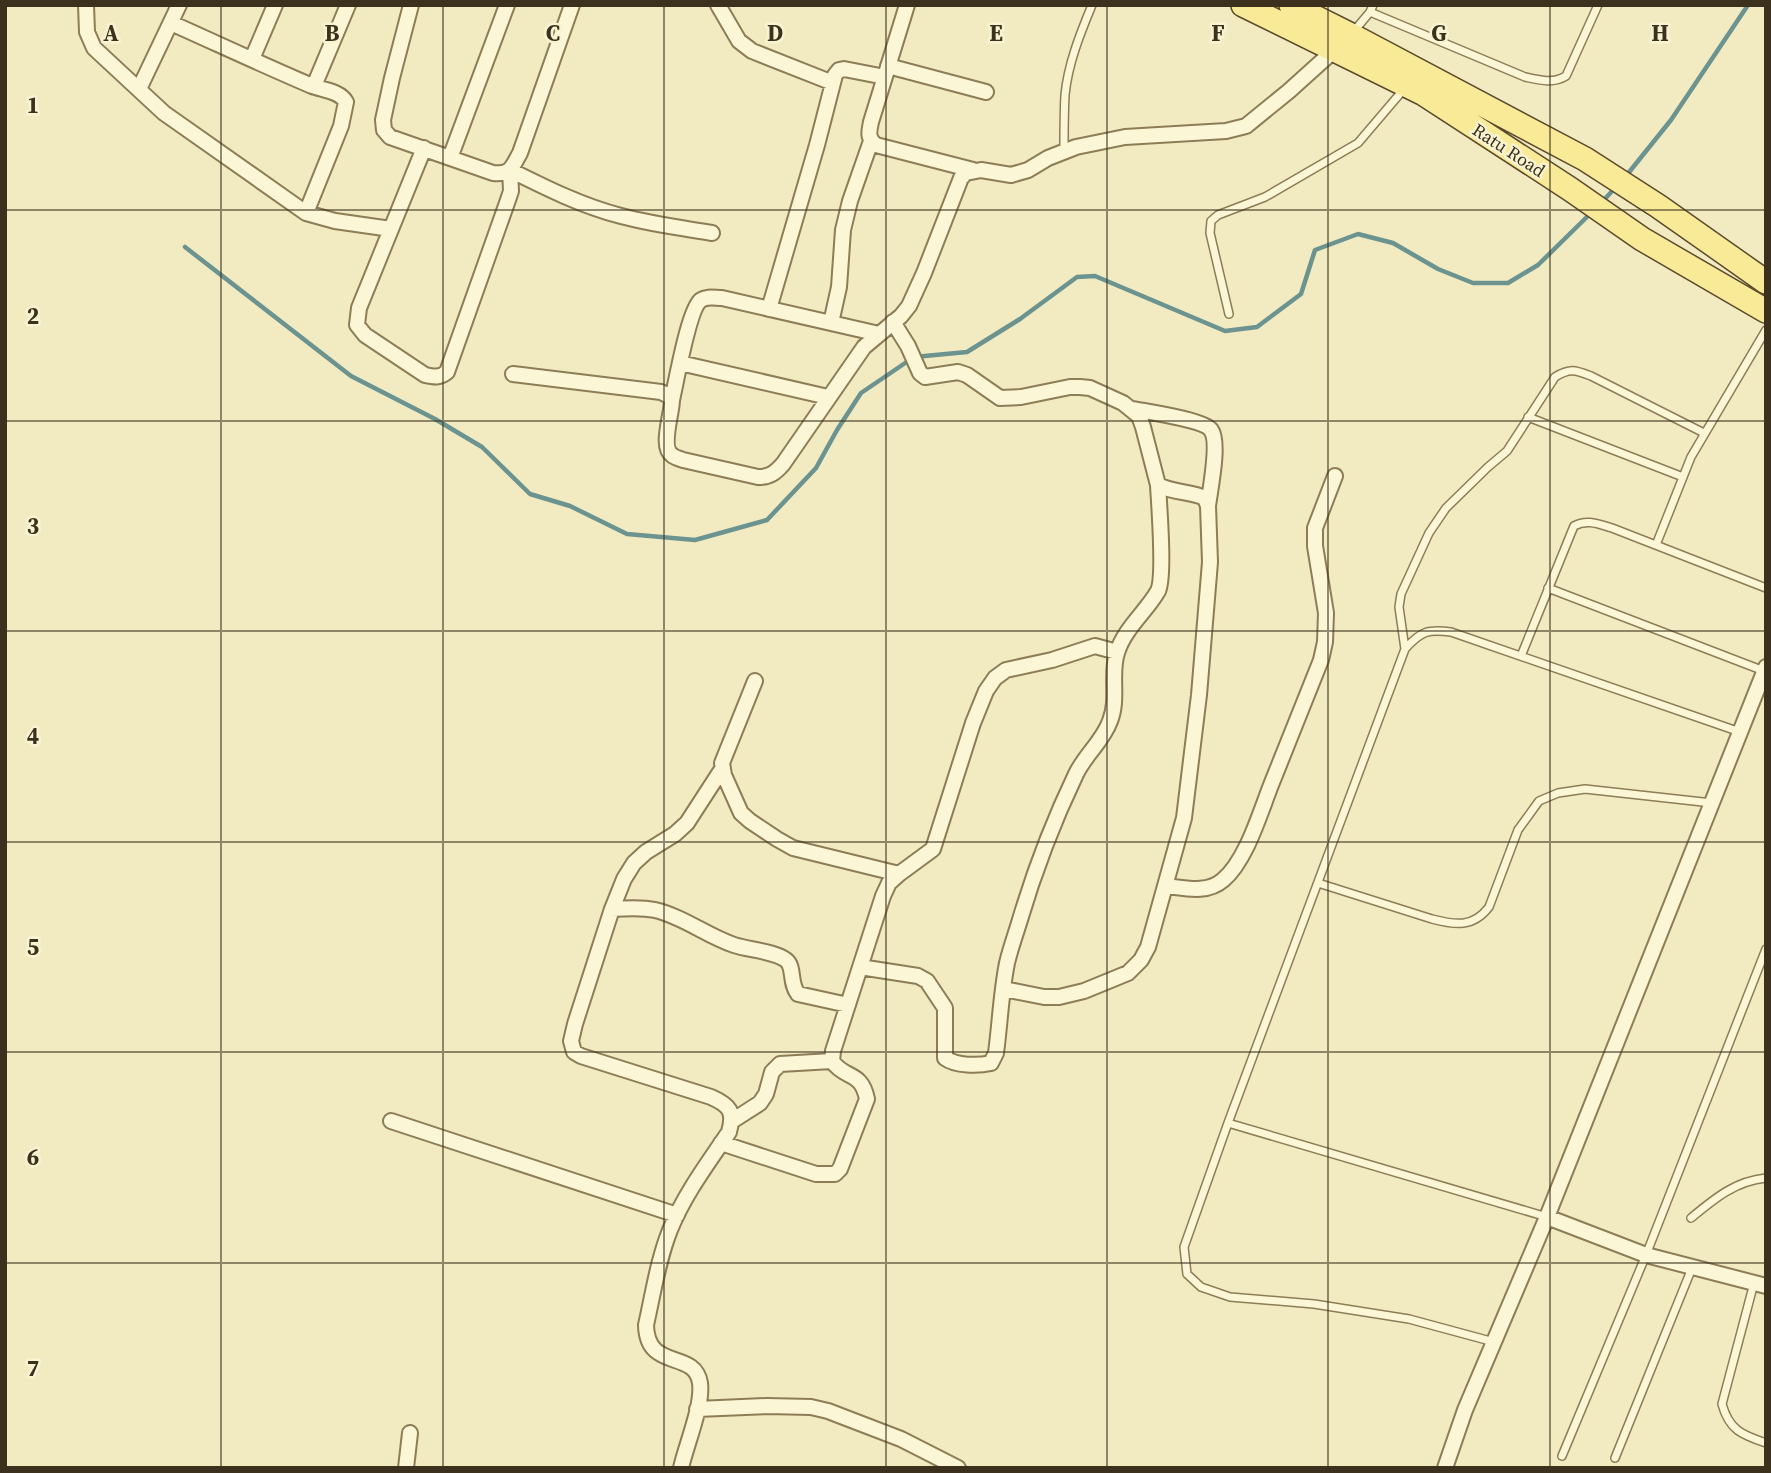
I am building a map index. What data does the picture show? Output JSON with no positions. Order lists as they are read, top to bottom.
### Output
{
  "streets": {
    "main road": ["Ratu Road"]
  },
  "grid": {
    "columns": [
      "A",
      "B",
      "C",
      "D",
      "E",
      "F",
      "G",
      "H"
    ],
    "rows": [
      "1",
      "2",
      "3",
      "4",
      "5",
      "6",
      "7"
    ]
  }
}
